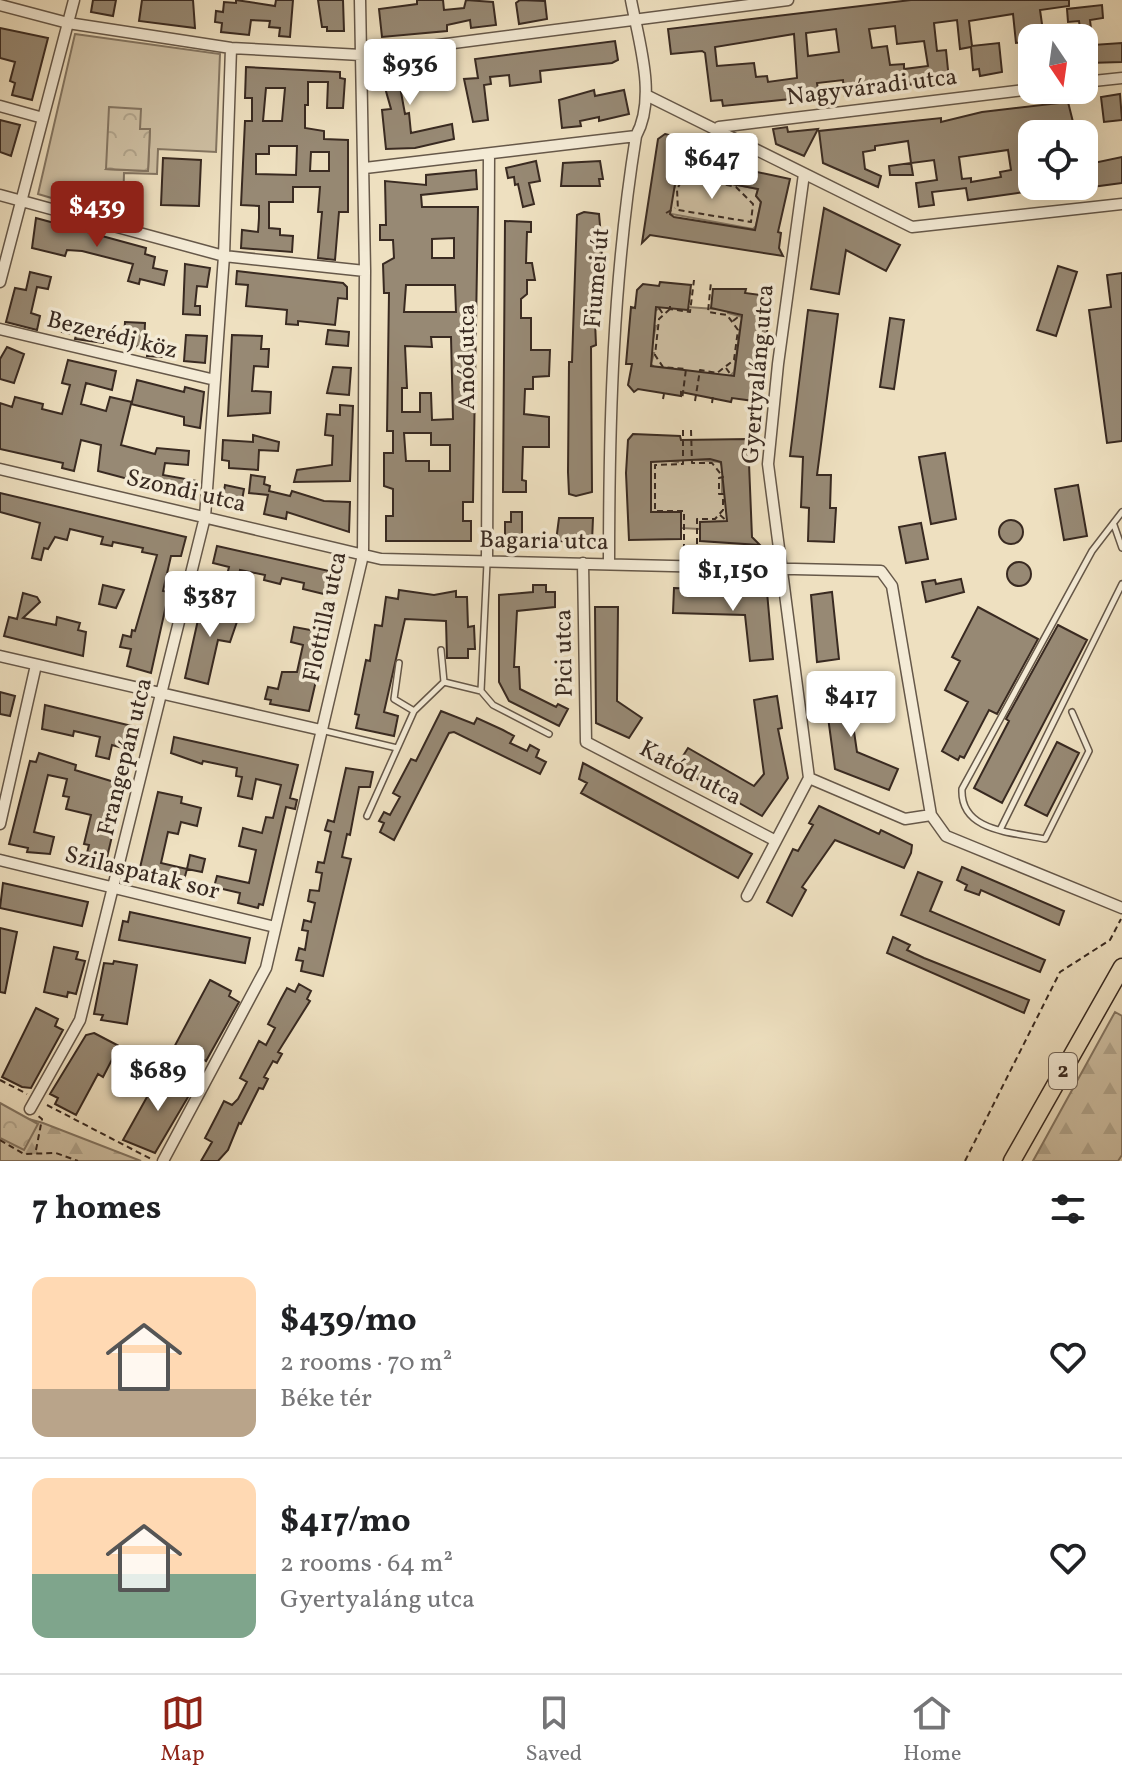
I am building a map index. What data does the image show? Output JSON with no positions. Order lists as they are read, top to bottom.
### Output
{
  "streets": {
    "main road": ["2"],
    "street": [
      "Nagyváradi utca",
      "Fiumei út",
      "Bezerédj köz",
      "Anód utca",
      "Gyertyaláng utca",
      "Szondi utca",
      "Bagaria utca",
      "Flottilla utca",
      "Pici utca",
      "Frangepán utca",
      "Katód utca",
      "Szilaspatak sor"
    ]
  },
  "crossings": [
    ["Fiumei út", "Bagaria utca"],
    ["Bezerédj köz", "Frangepán utca"],
    ["Anód utca", "Bagaria utca"],
    ["Gyertyaláng utca", "Bagaria utca"],
    ["Szondi utca", "Bagaria utca"],
    ["Szondi utca", "Flottilla utca"],
    ["Szondi utca", "Frangepán utca"],
    ["Bagaria utca", "Flottilla utca"],
    ["Bagaria utca", "Pici utca"],
    ["Flottilla utca", "Szilaspatak sor"],
    ["Pici utca", "Katód utca"],
    ["Frangepán utca", "Szilaspatak sor"]
  ],
  "north": "bottom",
  "page": {
    "price": [
      "$936",
      "$647",
      "$439",
      "$1,150",
      "$387",
      "$417",
      "$689"
    ],
    "heading": "7 homes",
    "list": [
      {
        "name": "$439/mo",
        "note": "2 rooms · 70 m² · Béke tér"
      },
      {
        "name": "$417/mo",
        "note": "2 rooms · 64 m² · Gyertyaláng utca"
      }
    ],
    "tabs": ["Map", "Saved", "Home"]
  }
}
